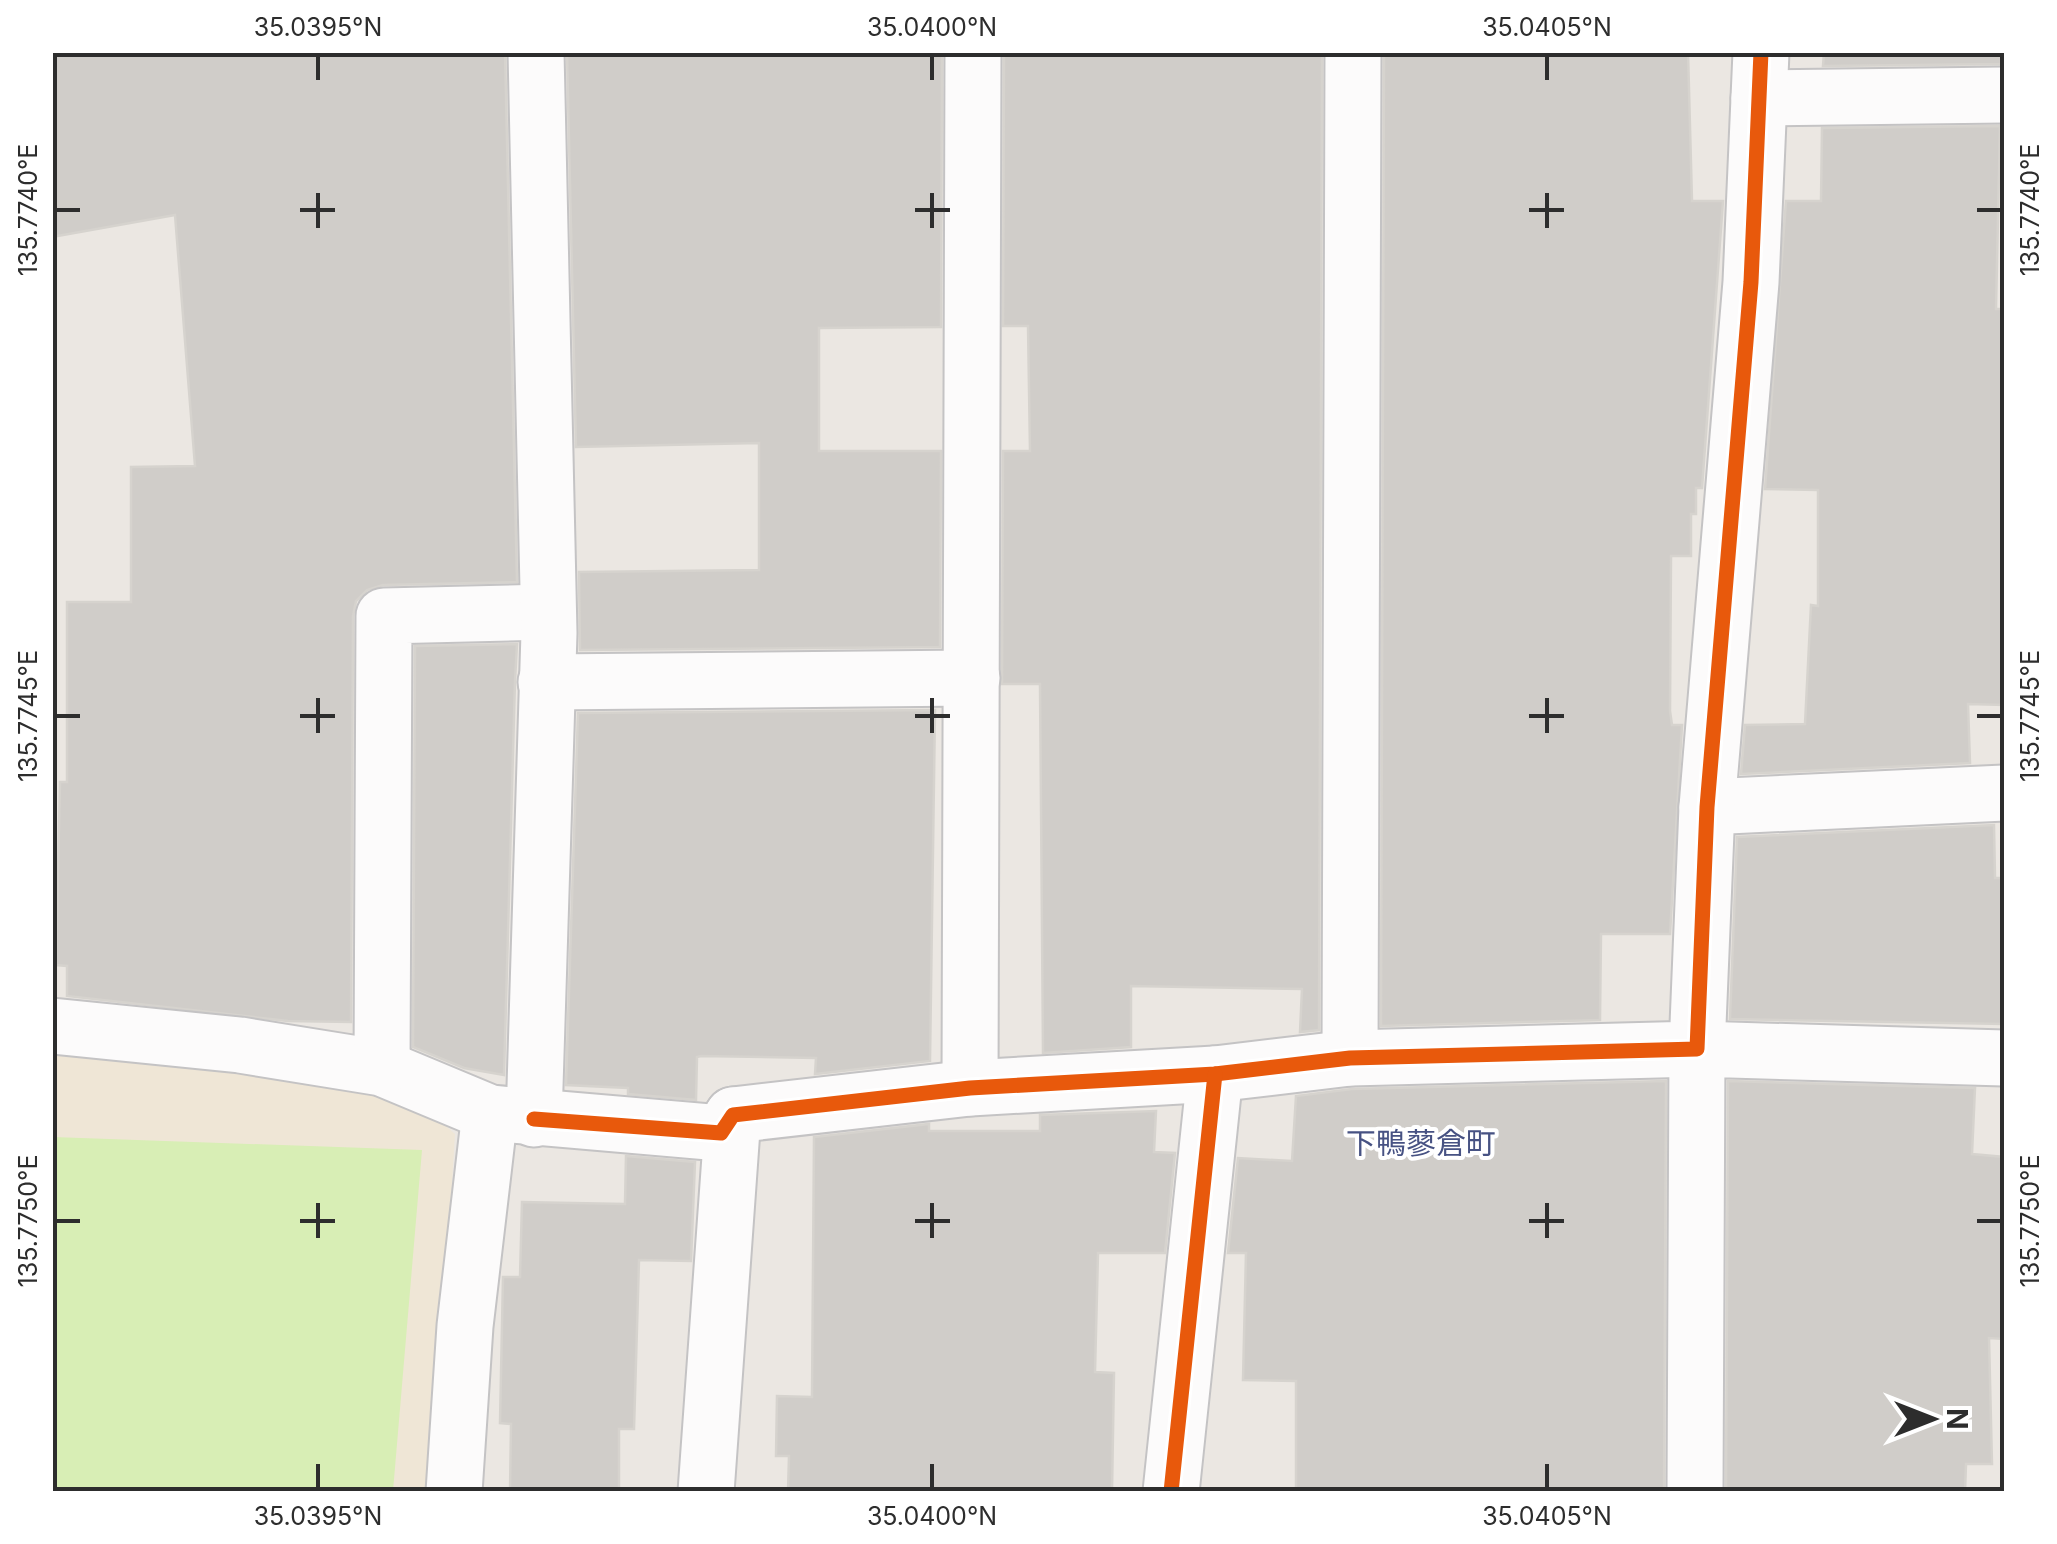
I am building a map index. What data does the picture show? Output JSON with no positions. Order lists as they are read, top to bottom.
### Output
{
  "districts": ["下鴨蓼倉町"],
  "north": "right",
  "coordinates": [
    "35.0395°N",
    "35.0400°N",
    "35.0405°N",
    "135.7740°E",
    "135.7745°E",
    "135.7750°E"
  ]
}
